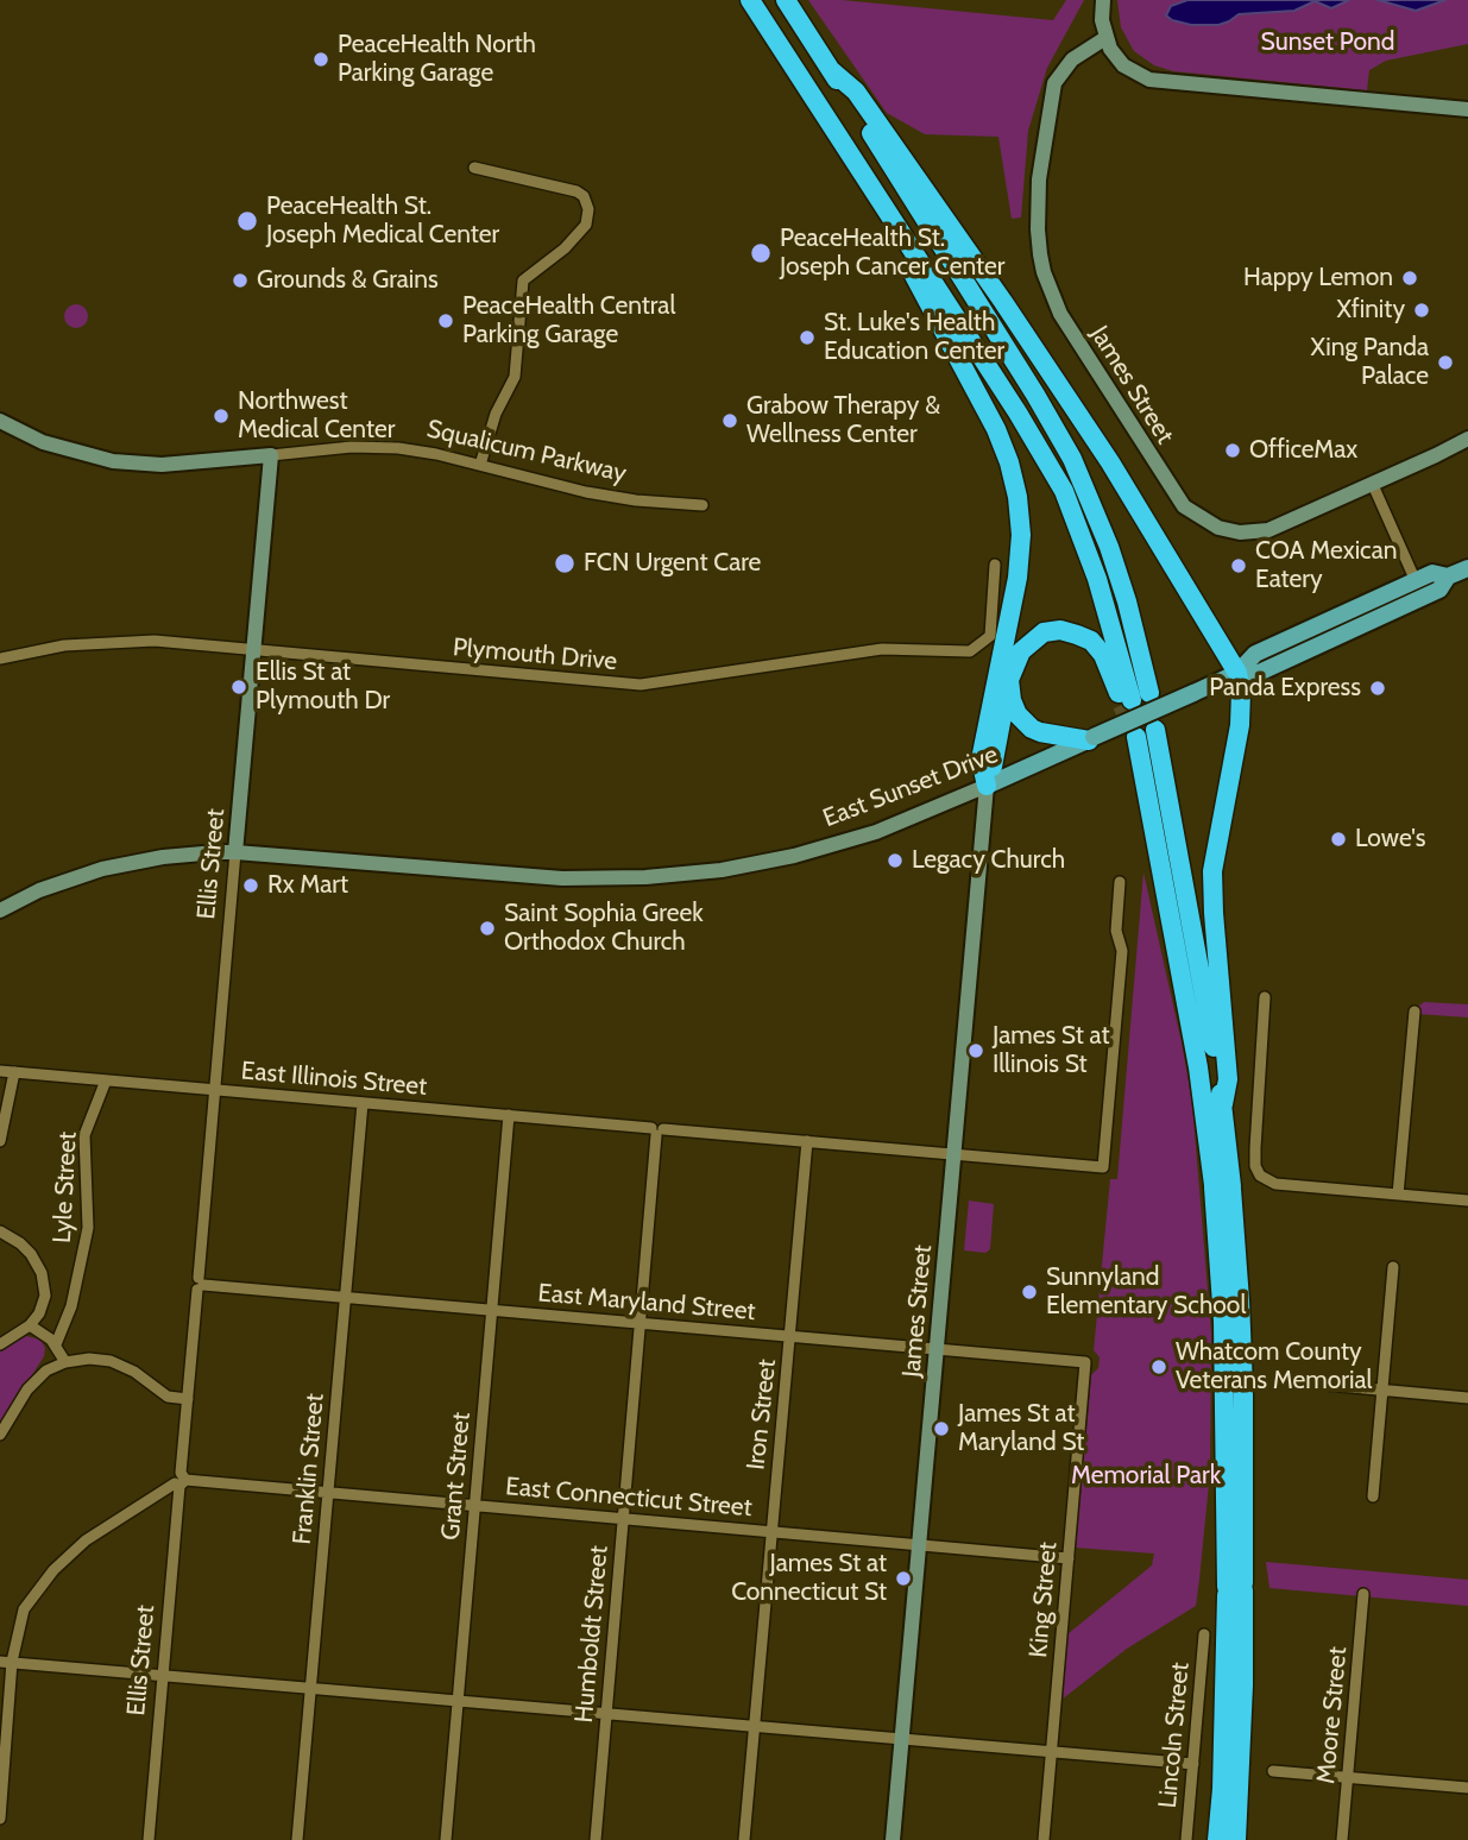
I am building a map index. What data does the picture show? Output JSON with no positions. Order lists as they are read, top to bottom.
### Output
{
  "streets": {
    "main road": ["East Sunset Drive"],
    "street": [
      "James Street",
      "Squalicum Parkway",
      "Plymouth Drive",
      "Ellis Street",
      "East Illinois Street",
      "Lyle Street",
      "East Maryland Street",
      "Iron Street",
      "Franklin Street",
      "Grant Street",
      "East Connecticut Street",
      "King Street",
      "Humboldt Street",
      "Moore Street",
      "Lincoln Street"
    ]
  },
  "crossings": [
    ["James Street", "East Sunset Drive"],
    ["James Street", "East Illinois Street"],
    ["James Street", "East Maryland Street"],
    ["James Street", "East Connecticut Street"],
    ["Squalicum Parkway", "Ellis Street"],
    ["Plymouth Drive", "Ellis Street"],
    ["East Sunset Drive", "Ellis Street"],
    ["Ellis Street", "East Illinois Street"],
    ["Ellis Street", "East Maryland Street"],
    ["Ellis Street", "East Connecticut Street"],
    ["East Illinois Street", "Lyle Street"],
    ["East Illinois Street", "Iron Street"],
    ["East Illinois Street", "Franklin Street"],
    ["East Illinois Street", "Grant Street"],
    ["East Illinois Street", "Humboldt Street"],
    ["East Maryland Street", "Iron Street"],
    ["East Maryland Street", "Franklin Street"],
    ["East Maryland Street", "Grant Street"],
    ["East Maryland Street", "King Street"],
    ["East Maryland Street", "Humboldt Street"],
    ["Iron Street", "East Connecticut Street"],
    ["Franklin Street", "East Connecticut Street"],
    ["Grant Street", "East Connecticut Street"],
    ["East Connecticut Street", "King Street"],
    ["East Connecticut Street", "Humboldt Street"]
  ],
  "parks": ["Sunset Pond", "Memorial Park"],
  "places": [
    "PeaceHealth North Parking Garage",
    "PeaceHealth St. Joseph Medical Center",
    "PeaceHealth St. Joseph Cancer Center",
    "Happy Lemon",
    "Grounds & Grains",
    "Xfinity",
    "PeaceHealth Central Parking Garage",
    "St. Luke's Health Education Center",
    "Xing Panda Palace",
    "Northwest Medical Center",
    "Grabow Therapy & Wellness Center",
    "OfficeMax",
    "FCN Urgent Care",
    "COA Mexican Eatery",
    "Ellis St at Plymouth Dr",
    "Panda Express",
    "Lowe's",
    "Legacy Church",
    "Rx Mart",
    "Saint Sophia Greek Orthodox Church",
    "James St at Illinois St",
    "Sunnyland Elementary School",
    "Whatcom County Veterans Memorial",
    "James St at Maryland St",
    "James St at Connecticut St"
  ]
}
